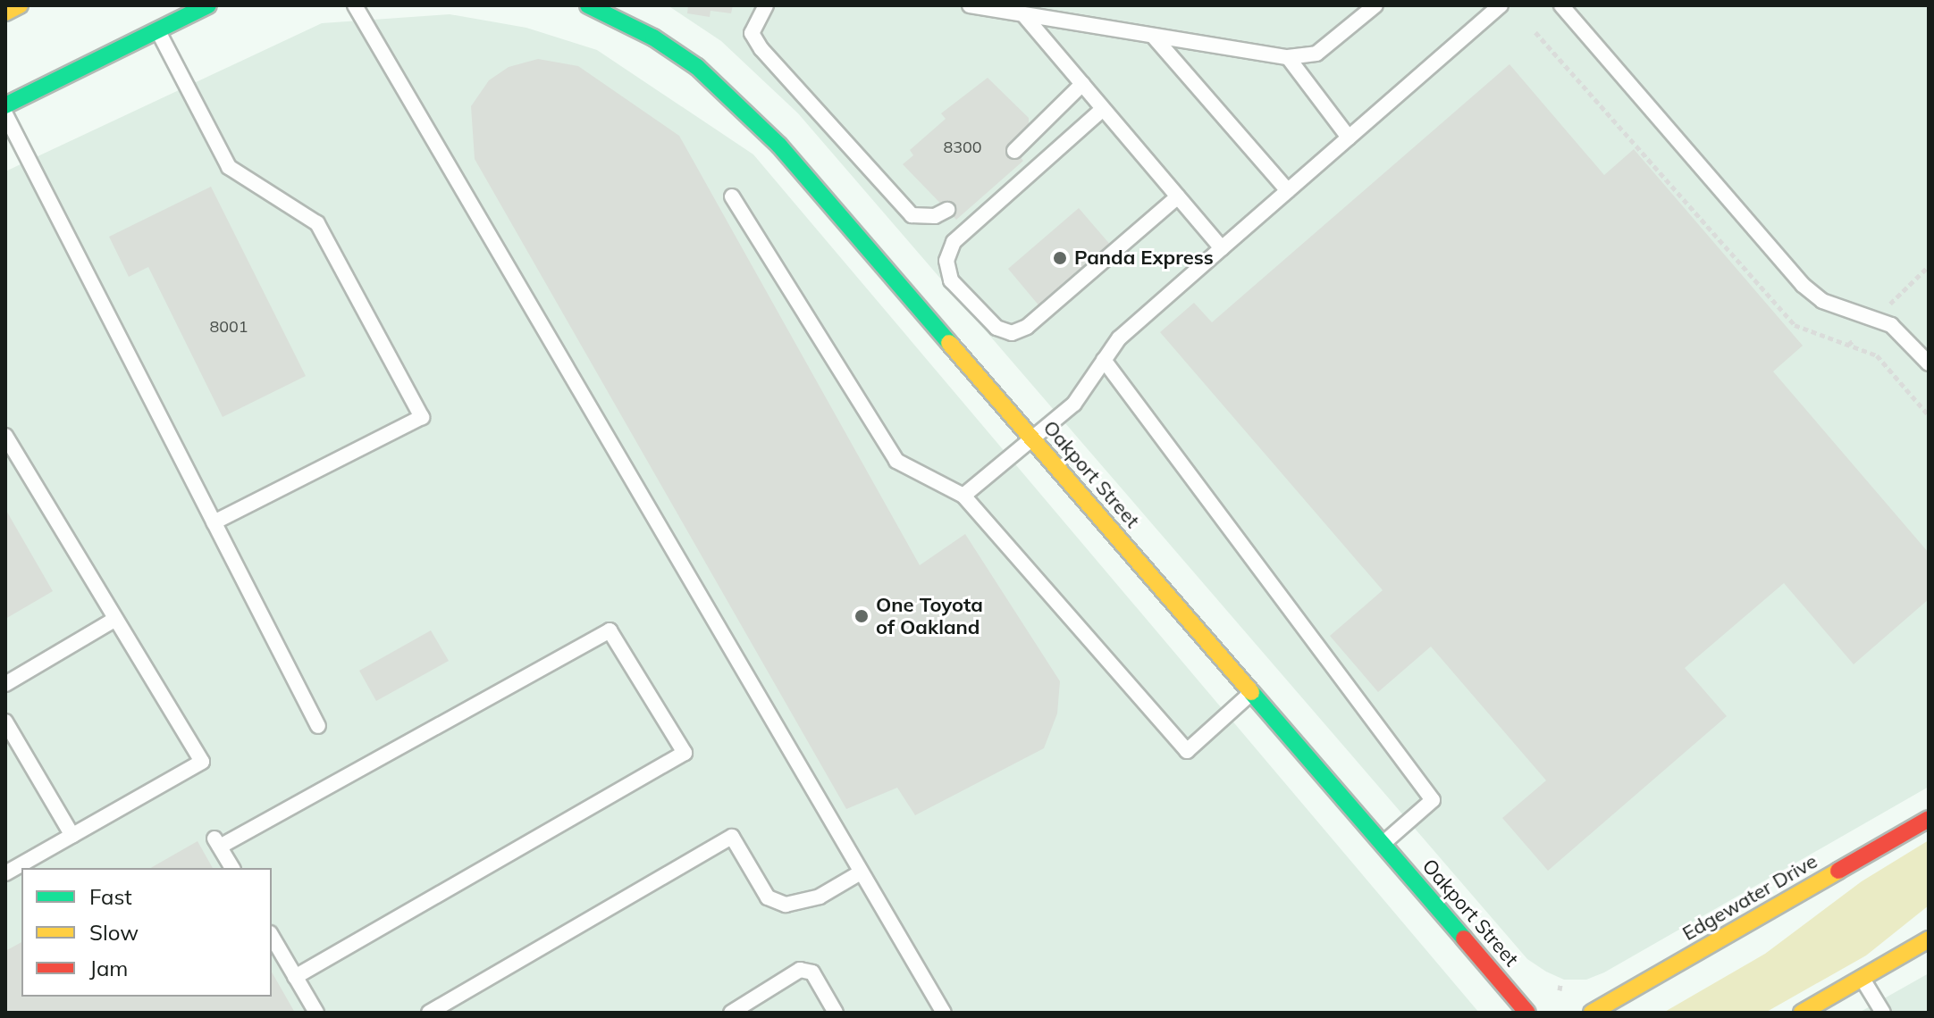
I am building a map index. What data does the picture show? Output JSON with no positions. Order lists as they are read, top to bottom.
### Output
{
  "streets": {
    "main road": ["Oakport Street", "Edgewater Drive"]
  },
  "places": ["Panda Express", "One Toyota of Oakland"],
  "house_numbers": ["8300", "8001"],
  "legend": ["Fast", "Slow", "Jam"]
}
